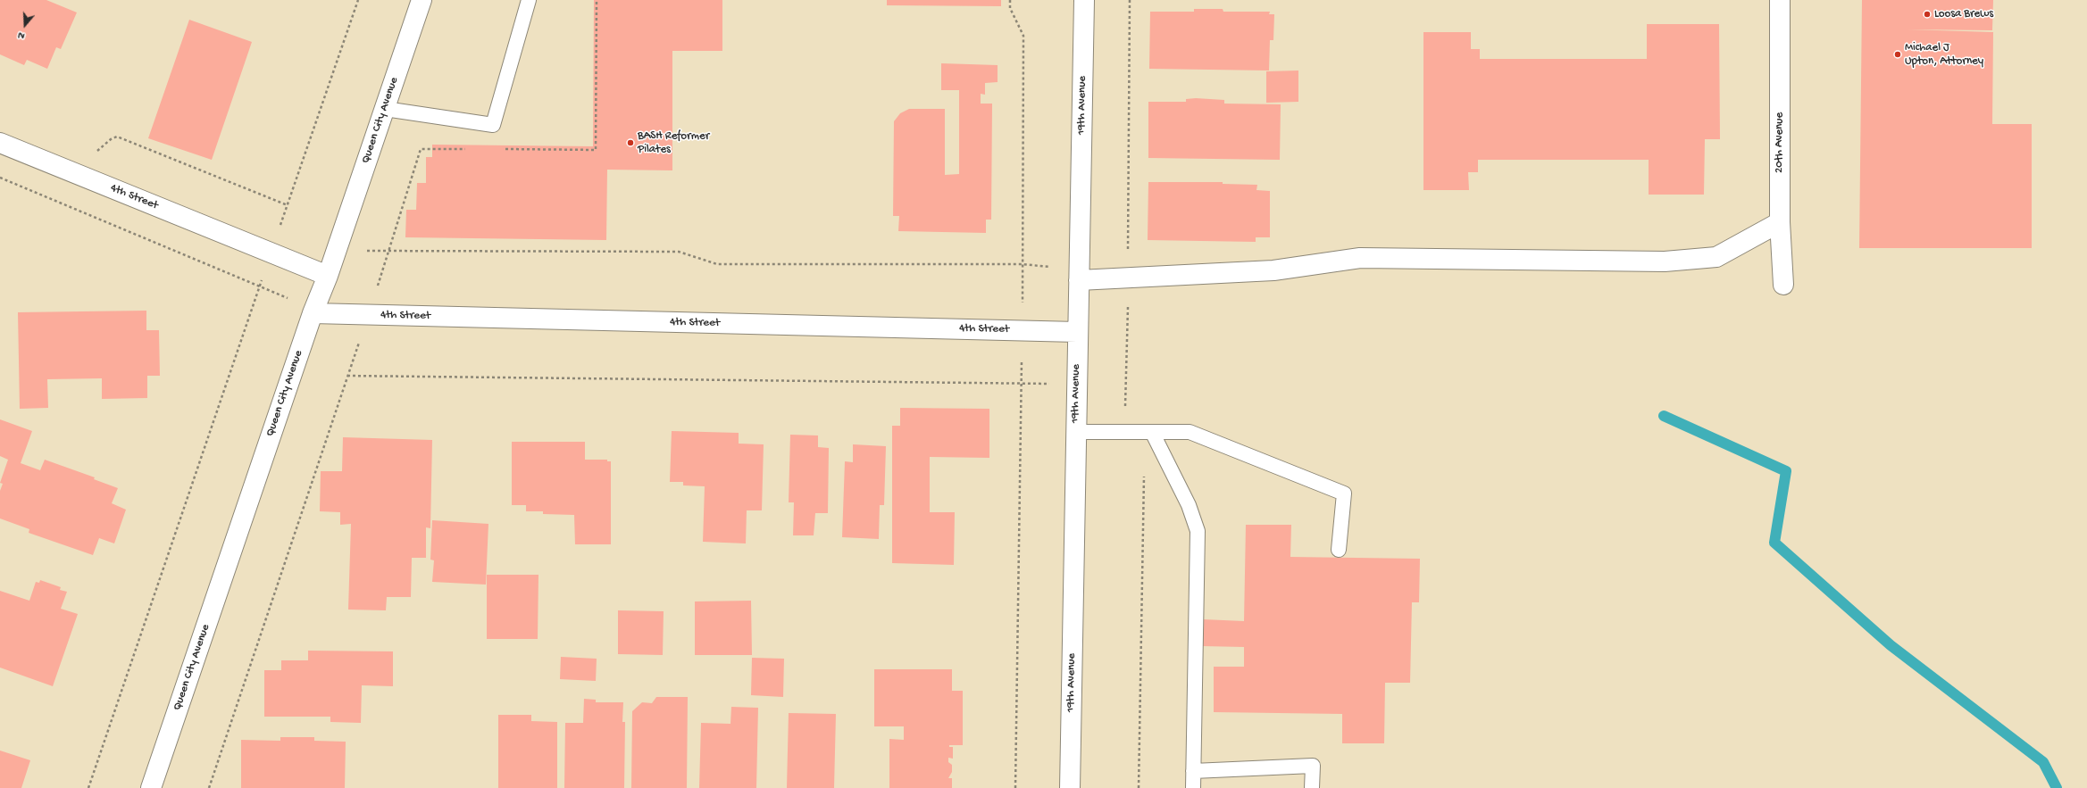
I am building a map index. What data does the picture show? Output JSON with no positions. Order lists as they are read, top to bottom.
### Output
{
  "streets": {
    "street": [
      "19th Avenue",
      "Queen City Avenue",
      "20th Avenue",
      "4th Street"
    ]
  },
  "crossings": [
    ["19th Avenue", "4th Street"],
    ["Queen City Avenue", "4th Street"]
  ],
  "places": ["Loosa Brews", "Michael J Upton, Attorney", "BASH Reformer Pilates"],
  "north": "bottom"
}
